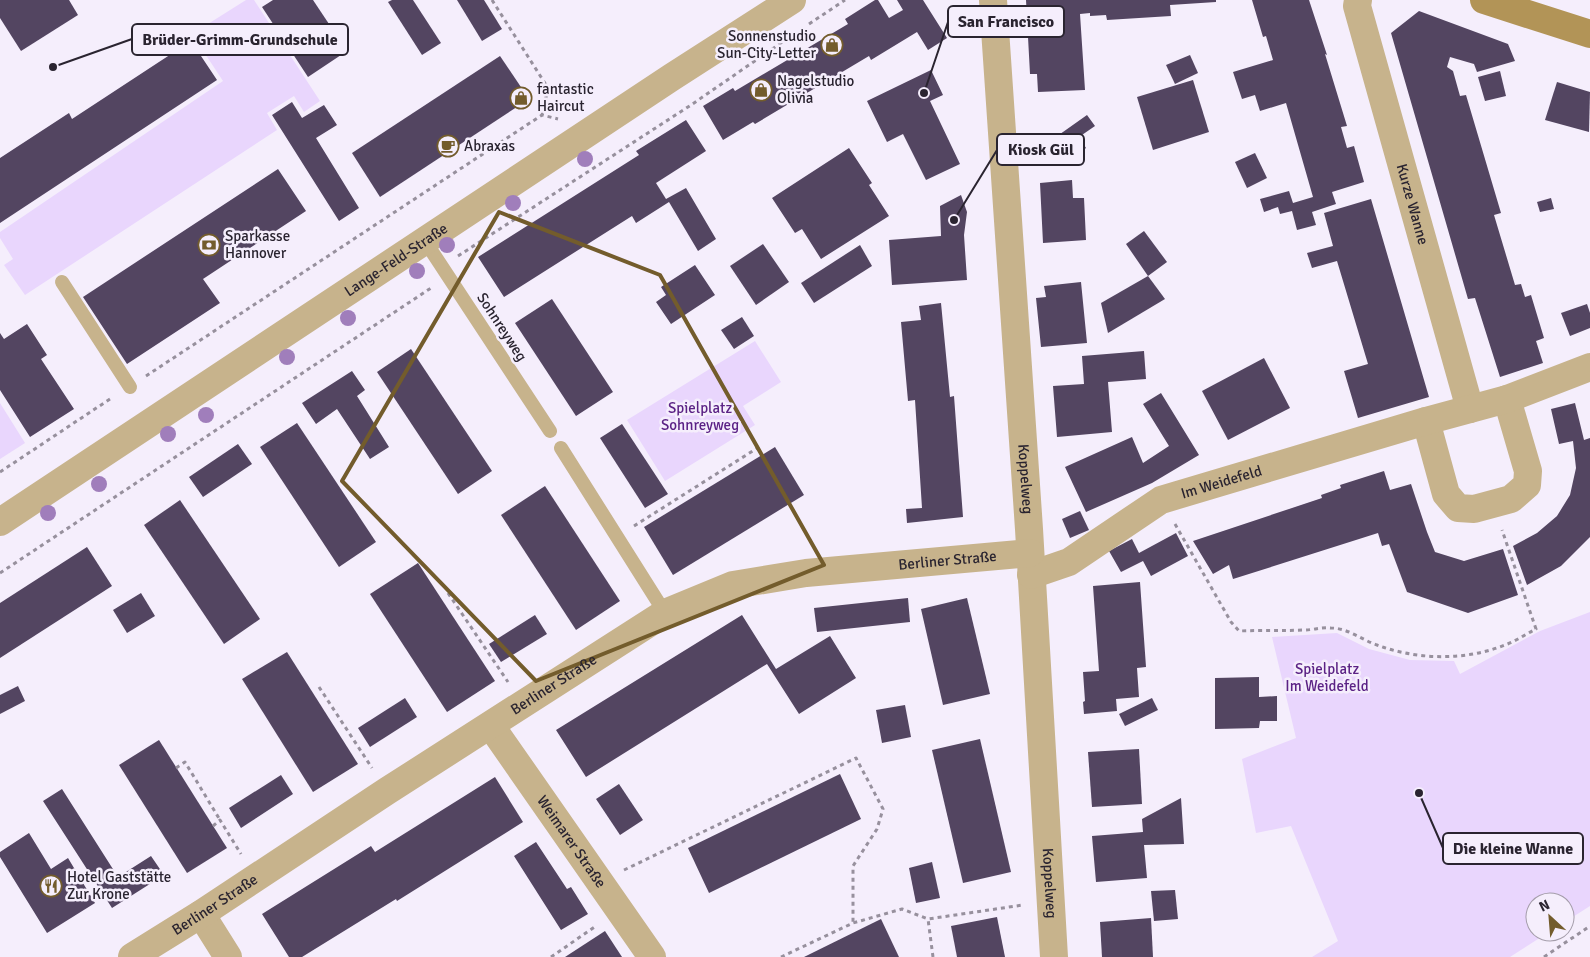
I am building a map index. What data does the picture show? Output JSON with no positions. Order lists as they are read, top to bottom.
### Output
{
  "streets": {
    "street": [
      "Kurze Wanne",
      "Lange-Feld-Straße",
      "Koppelweg",
      "Im Weidefeld",
      "Berliner Straße",
      "Weimarer Straße"
    ],
    "lane": ["Sohnreyweg"]
  },
  "crossings": [
    ["Kurze Wanne", "Im Weidefeld"],
    ["Lange-Feld-Straße", "Sohnreyweg"],
    ["Koppelweg", "Im Weidefeld"],
    ["Koppelweg", "Berliner Straße"],
    ["Im Weidefeld", "Berliner Straße"],
    ["Berliner Straße", "Weimarer Straße"]
  ],
  "parks": ["Spielplatz Sohnreyweg", "Spielplatz Im Weidefeld"],
  "places": {
    "shop": ["Sonnenstudio Sun-City-Letter", "Nagelstudio Olivia", "fantastic Haircut"],
    "other": [
      "Brüder-Grimm-Grundschule",
      "San Francisco",
      "Kiosk Gül",
      "Die kleine Wanne"
    ],
    "cafe": ["Abraxas"],
    "bank": ["Sparkasse Hannover"],
    "restaurant": ["Hotel Gaststätte Zur Krone"]
  },
  "north": "top left"
}
